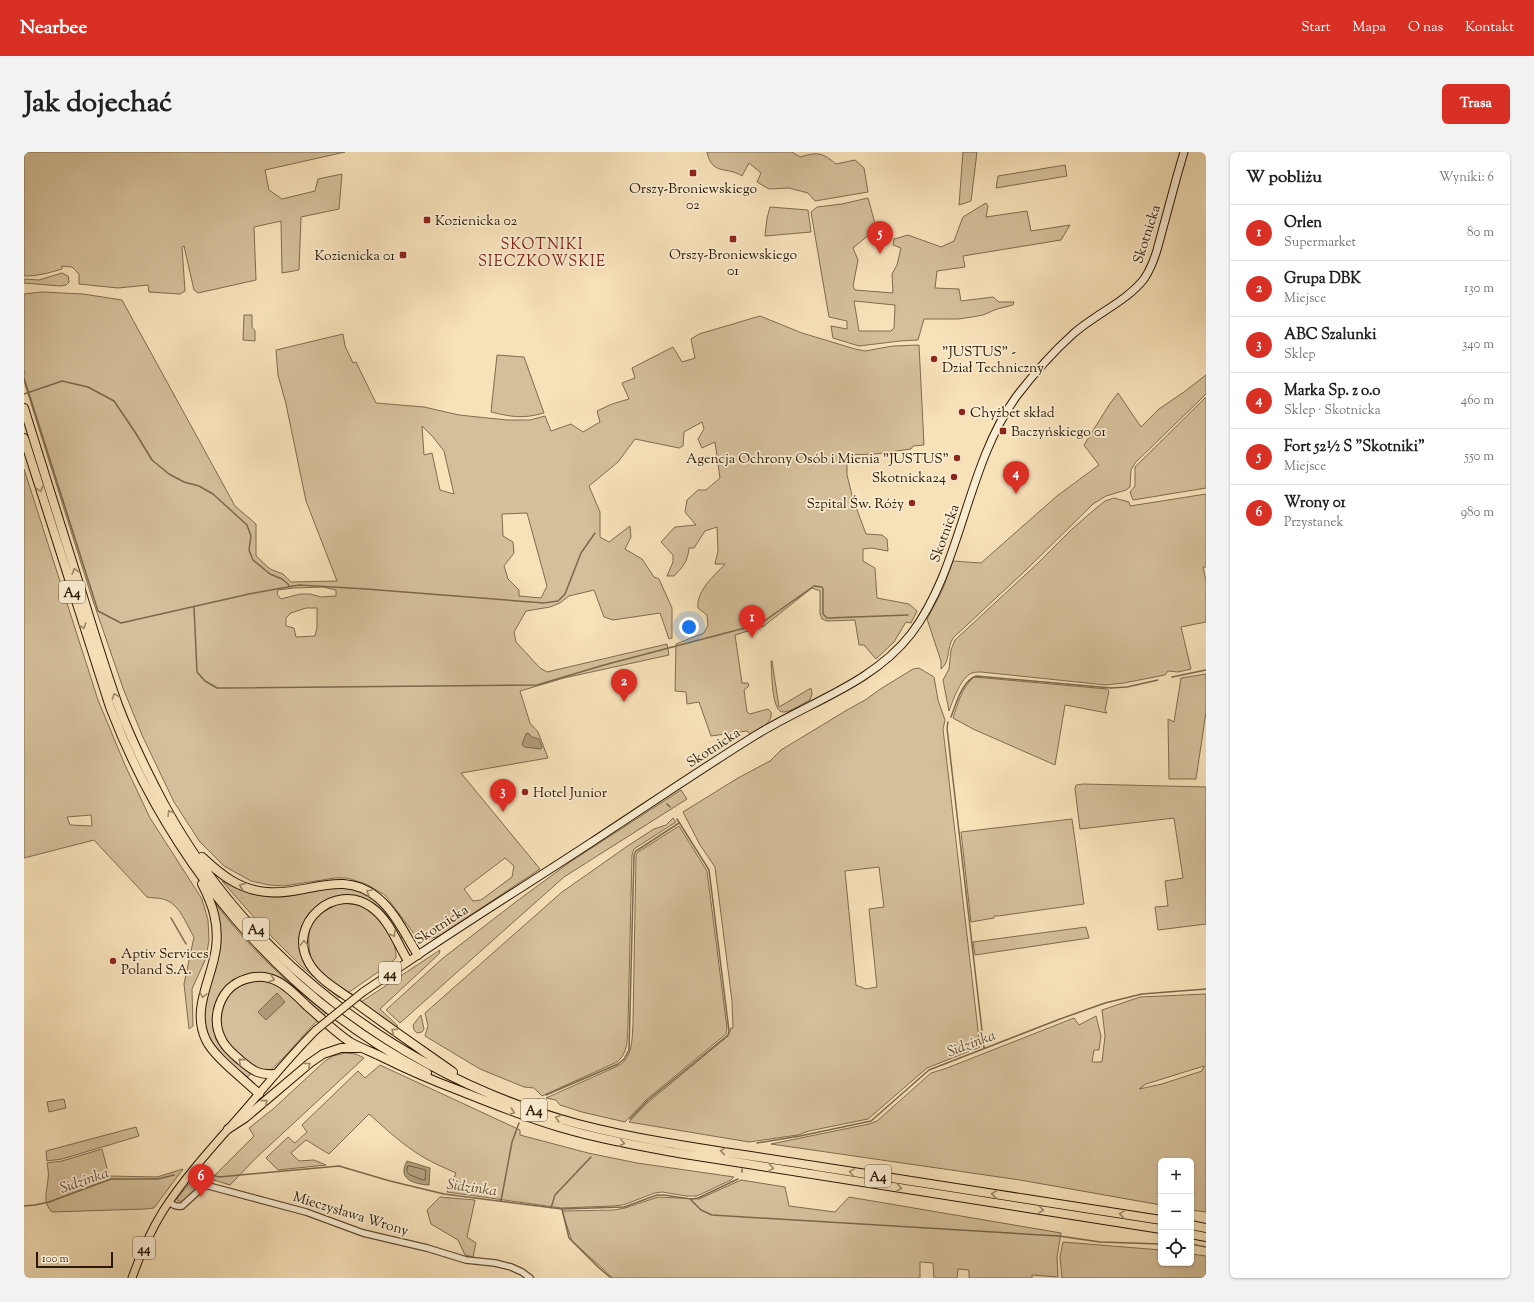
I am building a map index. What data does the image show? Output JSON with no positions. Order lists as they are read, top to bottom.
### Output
{
  "streets": {
    "highway": ["A4"],
    "main road": ["Skotnicka", "44"],
    "street": ["Mieczysława Wrony"]
  },
  "crossings": [
    ["Skotnicka", "Mieczysława Wrony"]
  ],
  "districts": ["SKOTNIKI SIECZKOWSKIE"],
  "water": ["Sidzinka"],
  "places": {
    "transit": [
      "Orszy-Broniewskiego 02",
      "Kozienicka 02",
      "Orszy-Broniewskiego 01",
      "Kozienicka 01",
      "Baczyńskiego 01"
    ],
    "other": [
      "\"JUSTUS\" - Dział Techniczny",
      "Chyżbet skład",
      "Agencja Ochrony Osób i Mienia \"JUSTUS\"",
      "Skotnicka24",
      "Szpital Św. Róży",
      "Hotel Junior",
      "Aptiv Services Poland S.A."
    ]
  },
  "scale_bar": "100 m",
  "page": {
    "header": "Nearbee",
    "nav": [
      "Start",
      "Mapa",
      "O nas",
      "Kontakt"
    ],
    "title": "Jak dojechać",
    "buttons": "Trasa",
    "heading": ["W pobliżu", "Wyniki: 6"],
    "list": [
      {
        "mark": "1",
        "name": "Orlen",
        "note": "Supermarket",
        "value": "80 m"
      },
      {
        "mark": "2",
        "name": "Grupa DBK",
        "note": "Miejsce",
        "value": "130 m"
      },
      {
        "mark": "3",
        "name": "ABC Szalunki",
        "note": "Sklep",
        "value": "340 m"
      },
      {
        "mark": "4",
        "name": "Marka Sp. z o.o",
        "note": "Sklep · Skotnicka",
        "value": "460 m"
      },
      {
        "mark": "5",
        "name": "Fort 52½ S \"Skotniki\"",
        "note": "Miejsce",
        "value": "550 m"
      },
      {
        "mark": "6",
        "name": "Wrony 01",
        "note": "Przystanek",
        "value": "980 m"
      }
    ],
    "pins": [
      "5",
      "4",
      "1",
      "2",
      "3",
      "6"
    ],
    "map_buttons": ["+", "−"],
    "scale": "100 m"
  }
}
